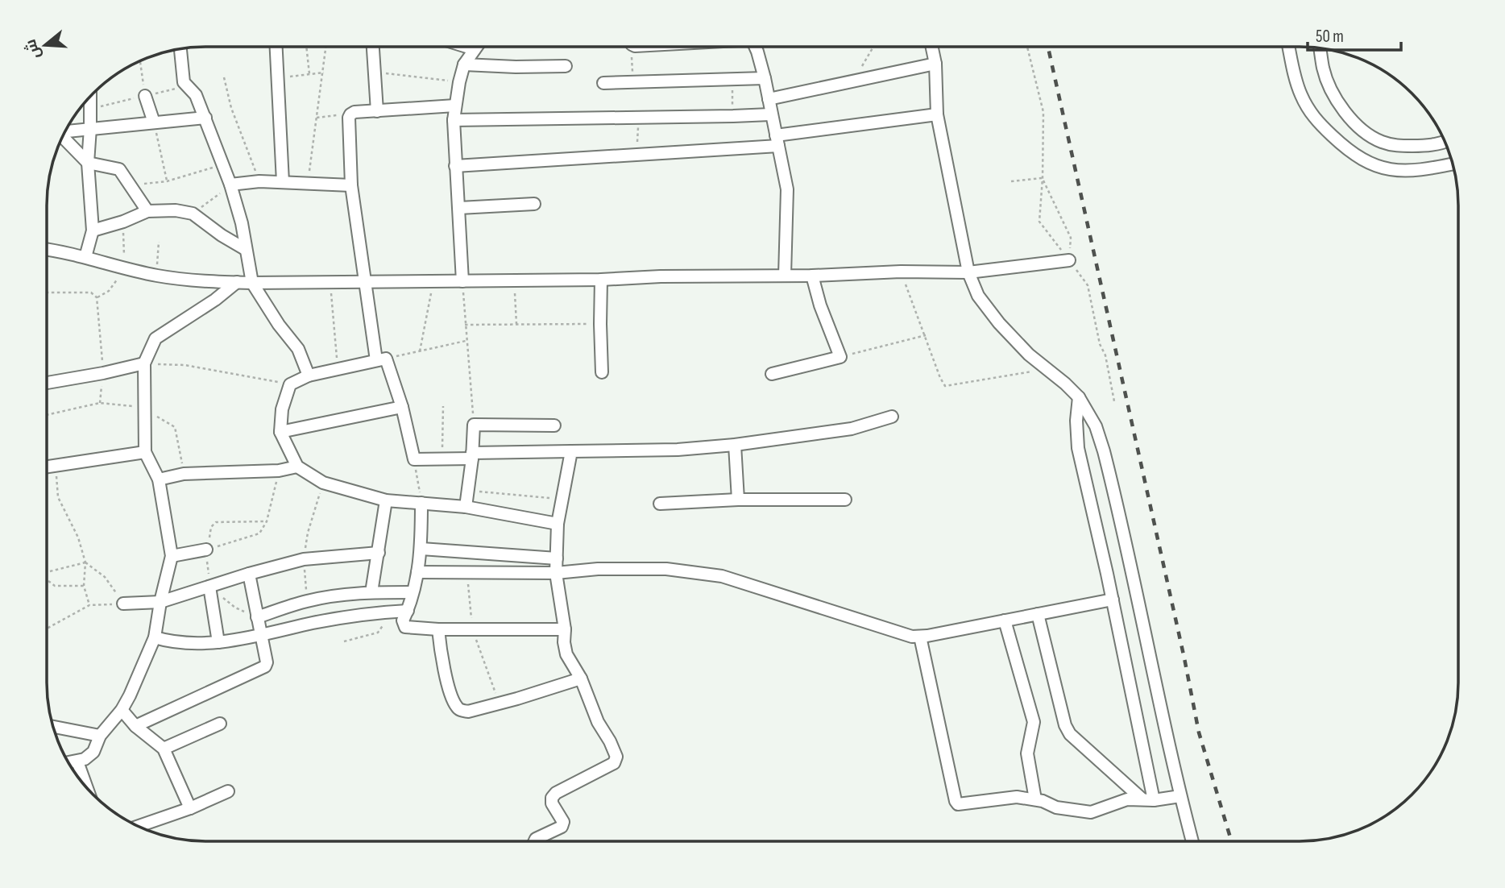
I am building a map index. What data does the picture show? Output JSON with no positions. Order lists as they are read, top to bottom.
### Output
{
  "scale_bar": "50 m",
  "north": "left"
}
